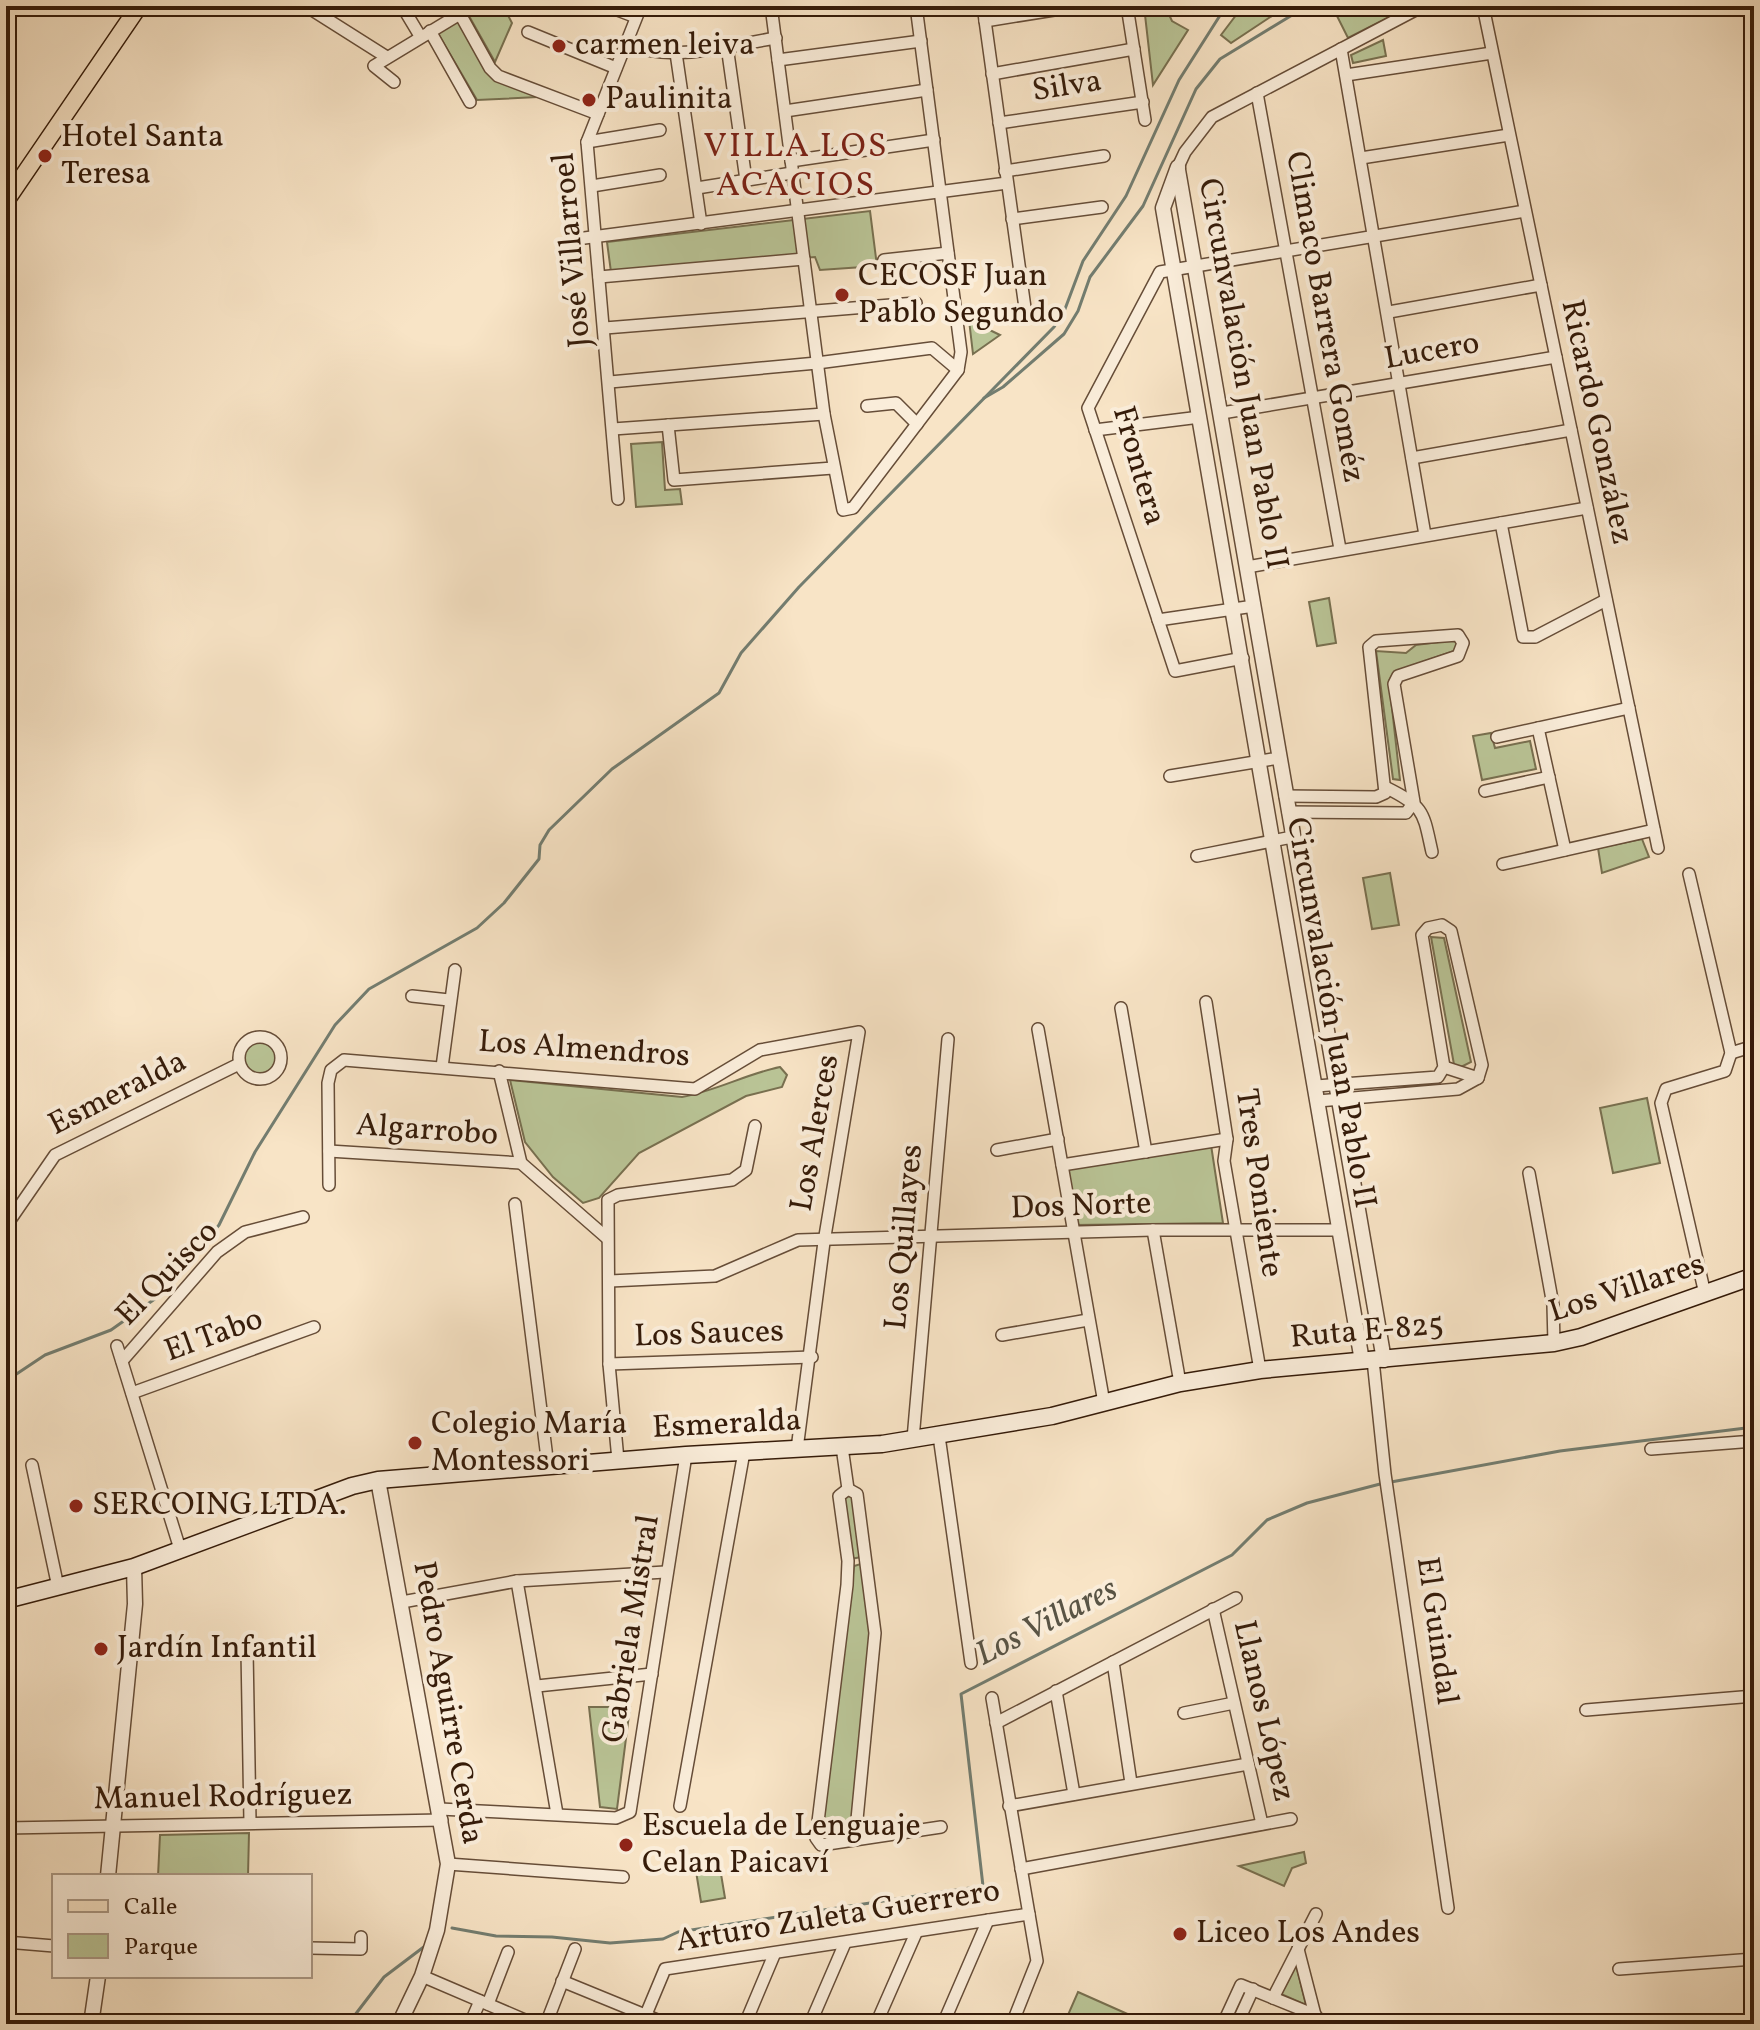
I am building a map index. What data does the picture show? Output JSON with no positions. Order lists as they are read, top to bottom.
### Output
{
  "streets": {
    "main road": ["Esmeralda", "Los Villares", "Ruta E-825"],
    "street": [
      "Silva",
      "José Villarroel",
      "Climaco Barrera Goméz",
      "Lucero",
      "Circunvalación Juan Pablo II",
      "Ricardo González",
      "Frontera",
      "Los Almendros",
      "Algarrobo",
      "Los Alerces",
      "Tres Poniente",
      "Dos Norte",
      "Los Quillayes",
      "El Quisco",
      "Los Sauces",
      "El Tabo",
      "Gabriela Mistral",
      "El Guindal",
      "Pedro Aguirre Cerda",
      "Llanos López",
      "Manuel Rodríguez",
      "Arturo Zuleta Guerrero"
    ]
  },
  "crossings": [
    ["Climaco Barrera Goméz", "Lucero"],
    ["Lucero", "Circunvalación Juan Pablo II"],
    ["Lucero", "Ricardo González"],
    ["Circunvalación Juan Pablo II", "Frontera"],
    ["Circunvalación Juan Pablo II", "Dos Norte"],
    ["Circunvalación Juan Pablo II", "Ruta E-825"],
    ["Circunvalación Juan Pablo II", "El Guindal"],
    ["Los Almendros", "Algarrobo"],
    ["Los Almendros", "Los Alerces"],
    ["Esmeralda", "Los Alerces"],
    ["Esmeralda", "Los Quillayes"],
    ["Esmeralda", "Ruta E-825"],
    ["Esmeralda", "Gabriela Mistral"],
    ["Esmeralda", "Pedro Aguirre Cerda"],
    ["Los Alerces", "Dos Norte"],
    ["Los Alerces", "Los Sauces"],
    ["Tres Poniente", "Dos Norte"],
    ["Tres Poniente", "Ruta E-825"],
    ["Dos Norte", "Los Quillayes"],
    ["Los Villares", "Ruta E-825"],
    ["Ruta E-825", "El Guindal"],
    ["Gabriela Mistral", "Manuel Rodríguez"],
    ["Pedro Aguirre Cerda", "Manuel Rodríguez"]
  ],
  "districts": ["VILLA LOS ACACIOS"],
  "water": ["Los Villares"],
  "places": [
    "carmen leiva",
    "Paulinita",
    "Hotel Santa Teresa",
    "CECOSF Juan Pablo Segundo",
    "Colegio María Montessori",
    "SERCOING LTDA.",
    "Jardín Infantil",
    "Escuela de Lenguaje Celan Paicaví",
    "Liceo Los Andes"
  ],
  "legend": ["Calle", "Parque"]
}
